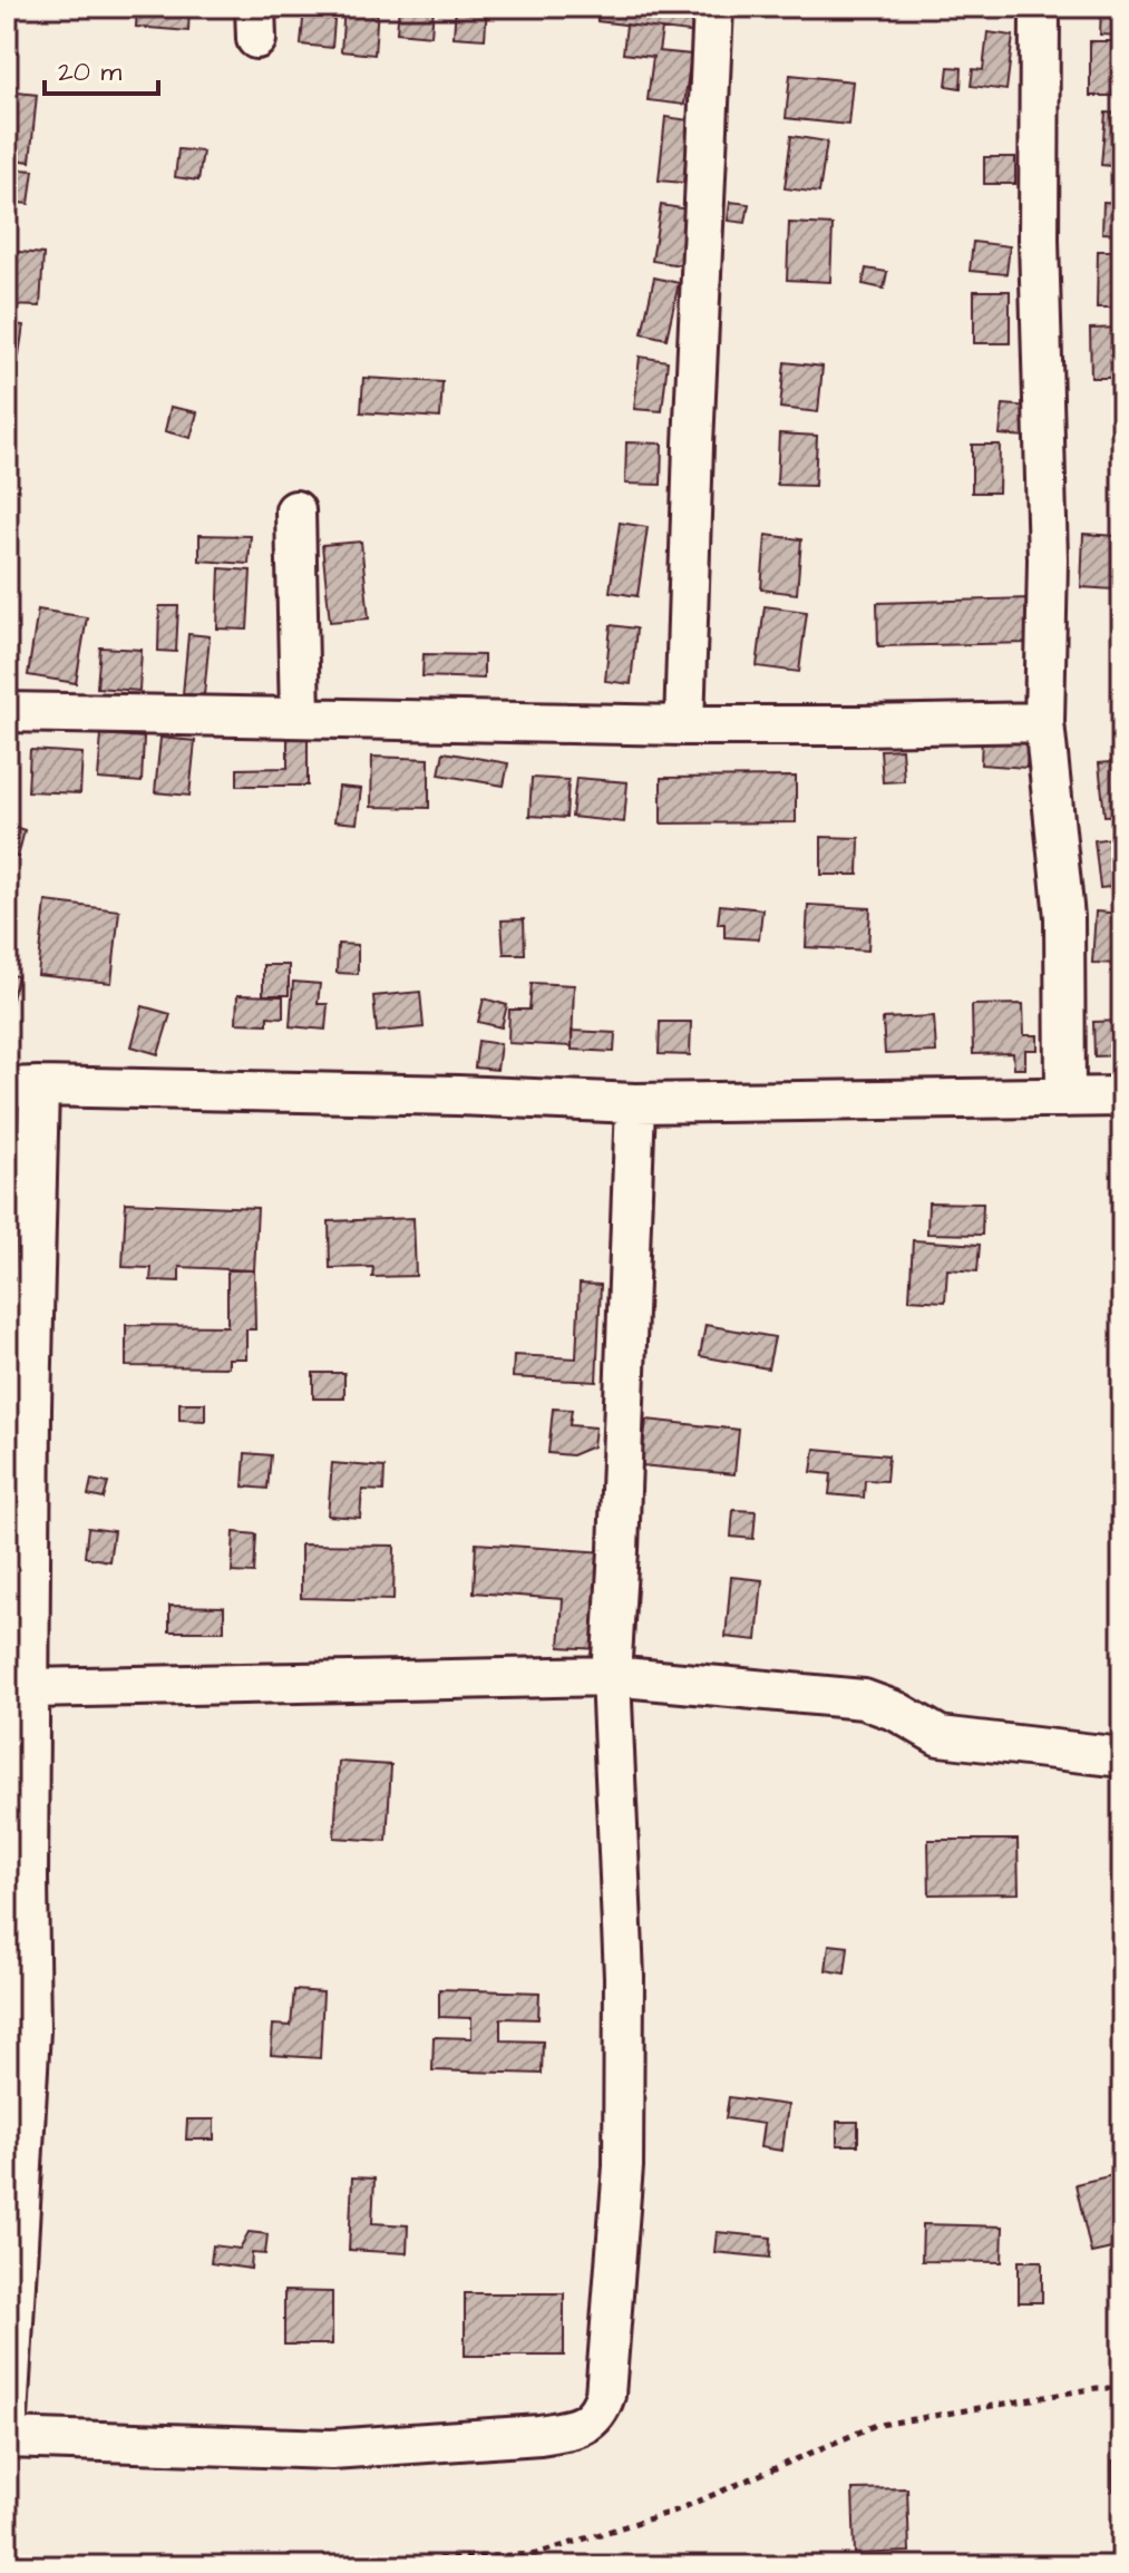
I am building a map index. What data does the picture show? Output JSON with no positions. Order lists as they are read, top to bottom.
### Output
{
  "scale_bar": "20 m"
}
